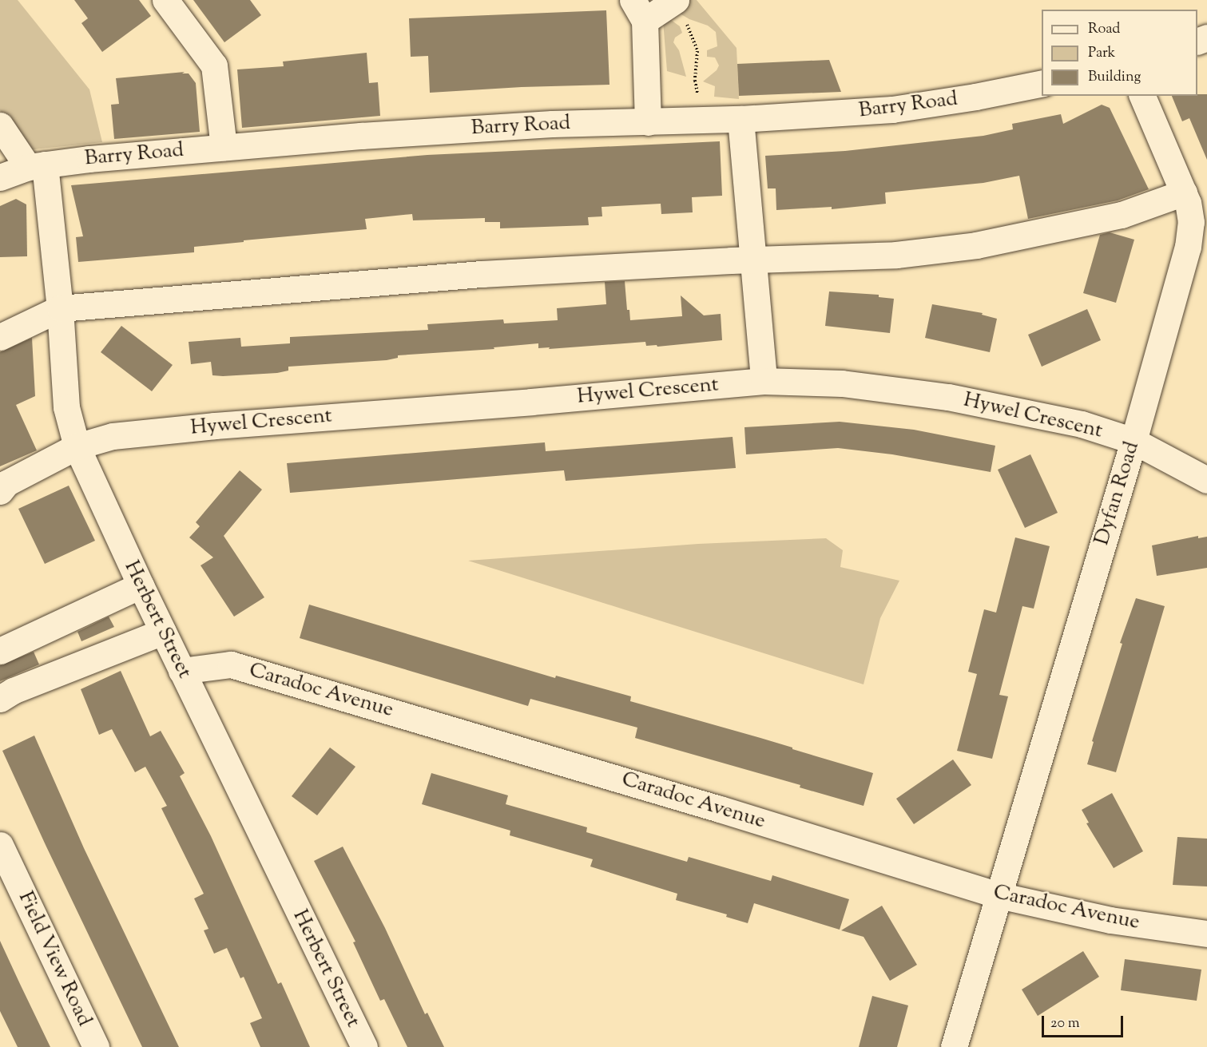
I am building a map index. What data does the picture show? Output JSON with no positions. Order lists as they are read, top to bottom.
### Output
{
  "streets": {
    "street": [
      "Barry Road",
      "Hywel Crescent",
      "Dyfan Road",
      "Herbert Street",
      "Caradoc Avenue",
      "Field View Road"
    ]
  },
  "crossings": [
    ["Barry Road", "Herbert Street"],
    ["Hywel Crescent", "Dyfan Road"],
    ["Hywel Crescent", "Herbert Street"],
    ["Dyfan Road", "Caradoc Avenue"],
    ["Herbert Street", "Caradoc Avenue"]
  ],
  "legend": ["Road", "Park", "Building"],
  "scale_bar": "20 m"
}
